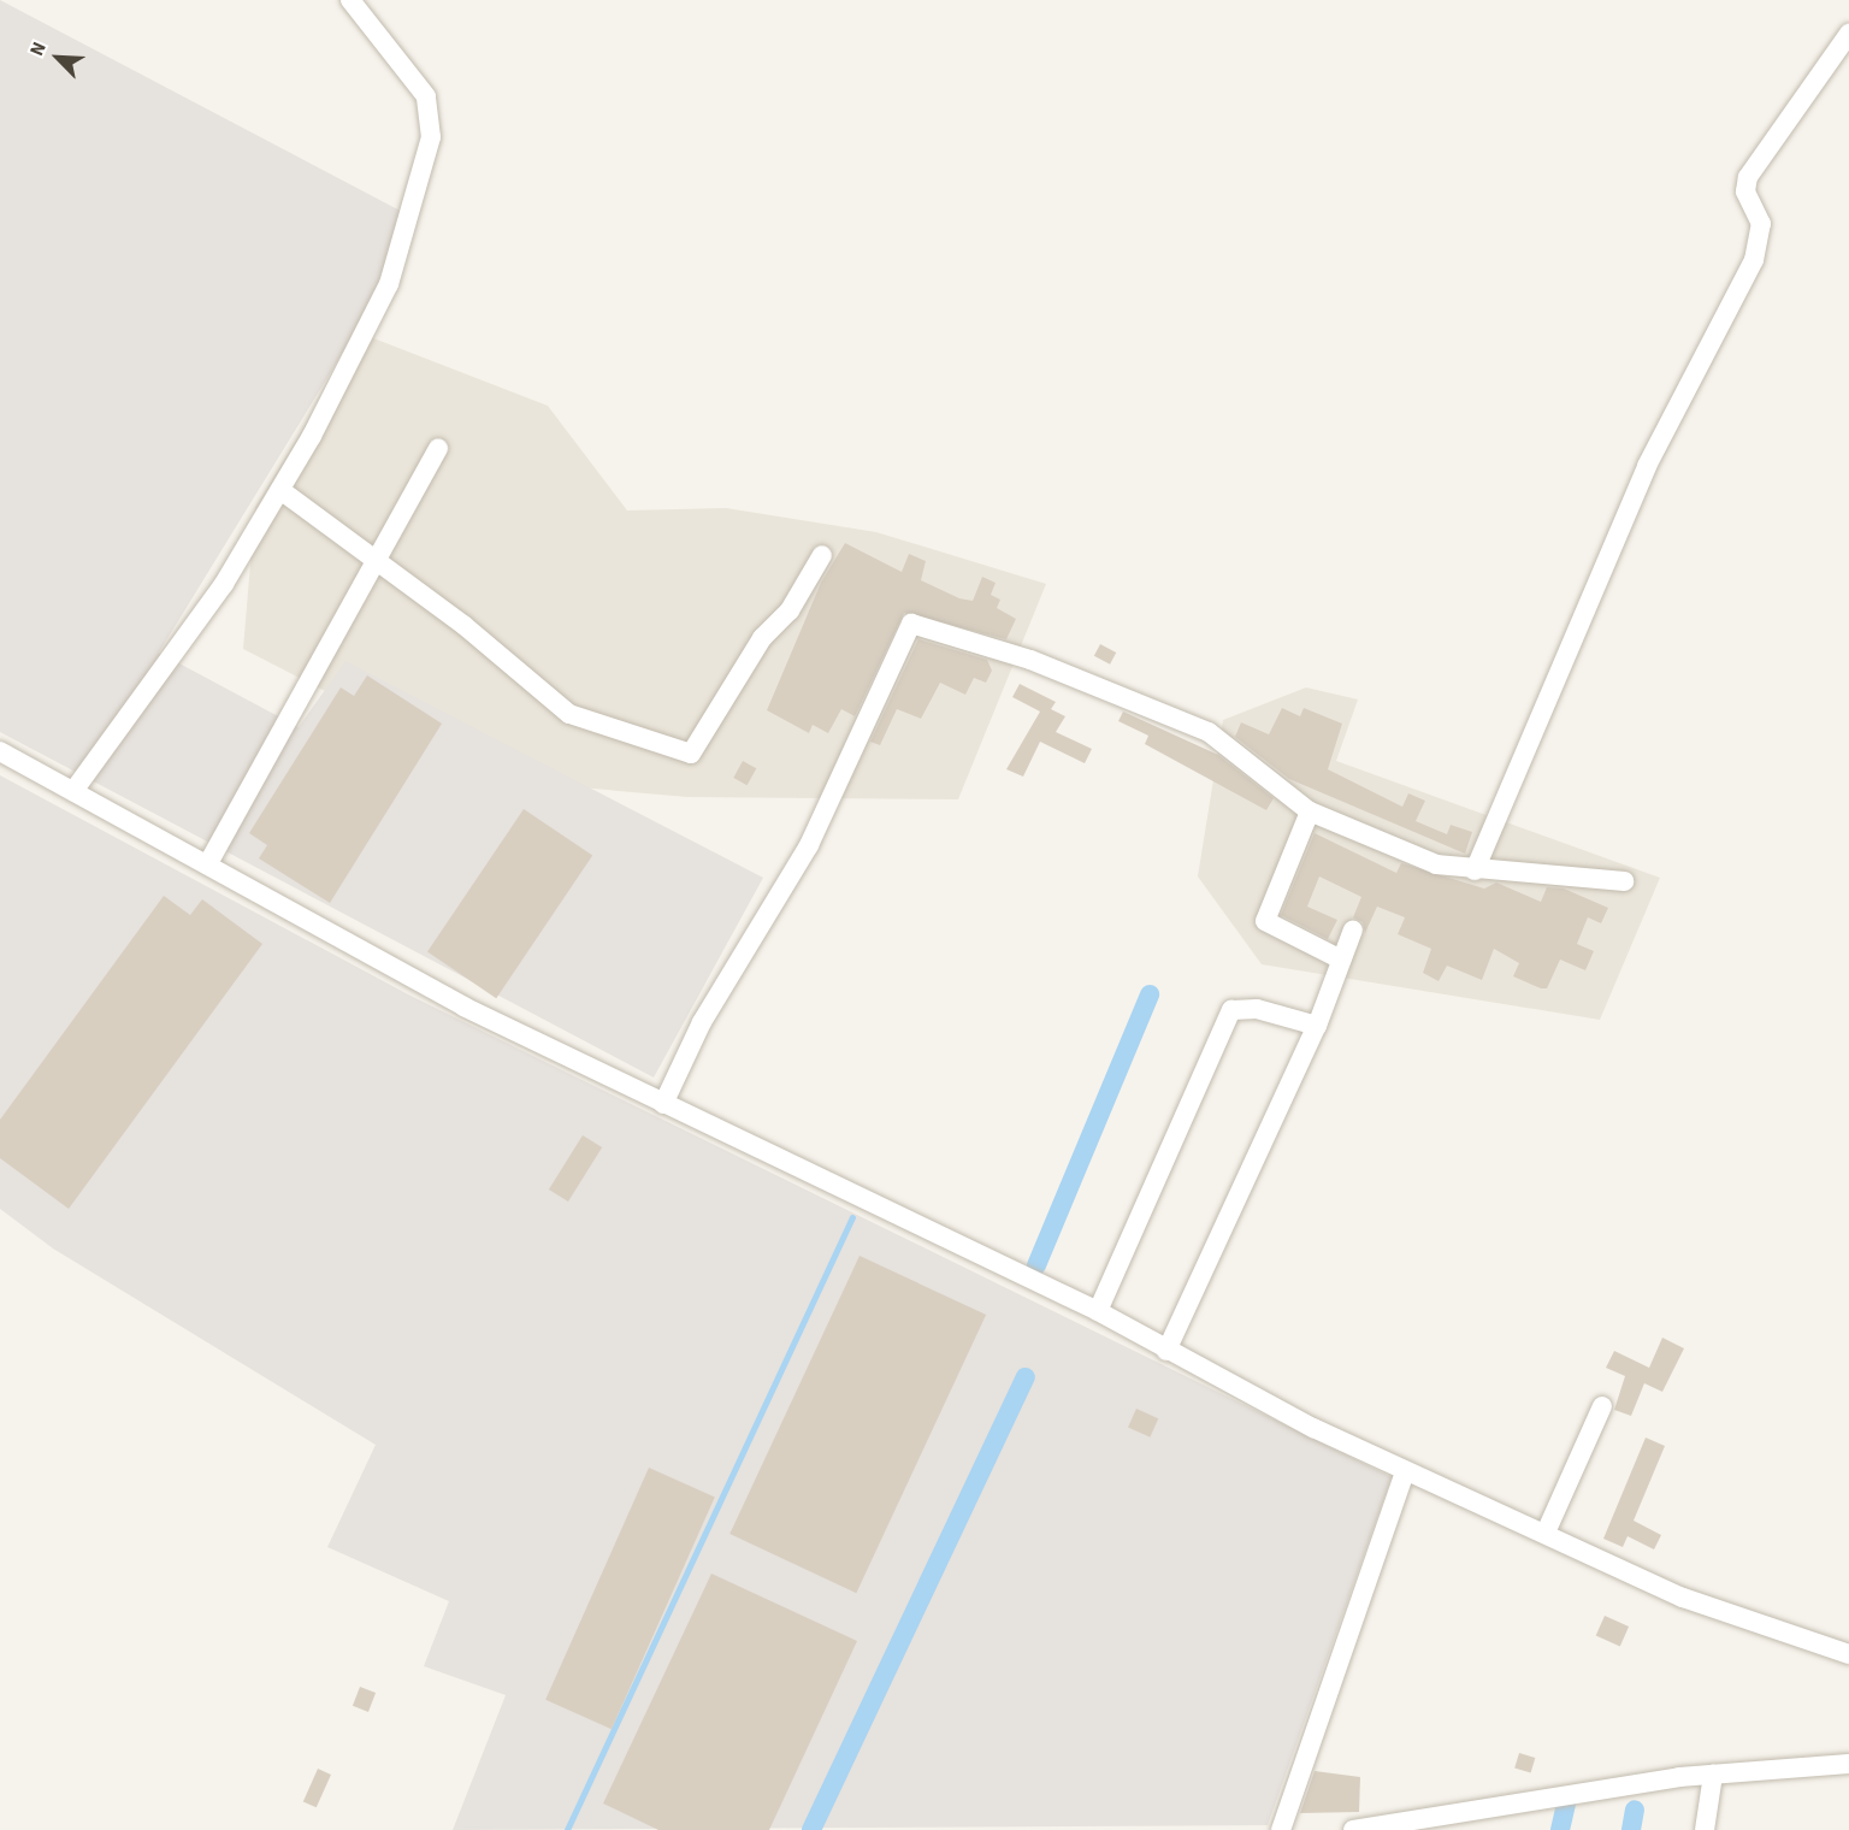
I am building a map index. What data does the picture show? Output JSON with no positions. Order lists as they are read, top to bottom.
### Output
{
  "north": "top left"
}
